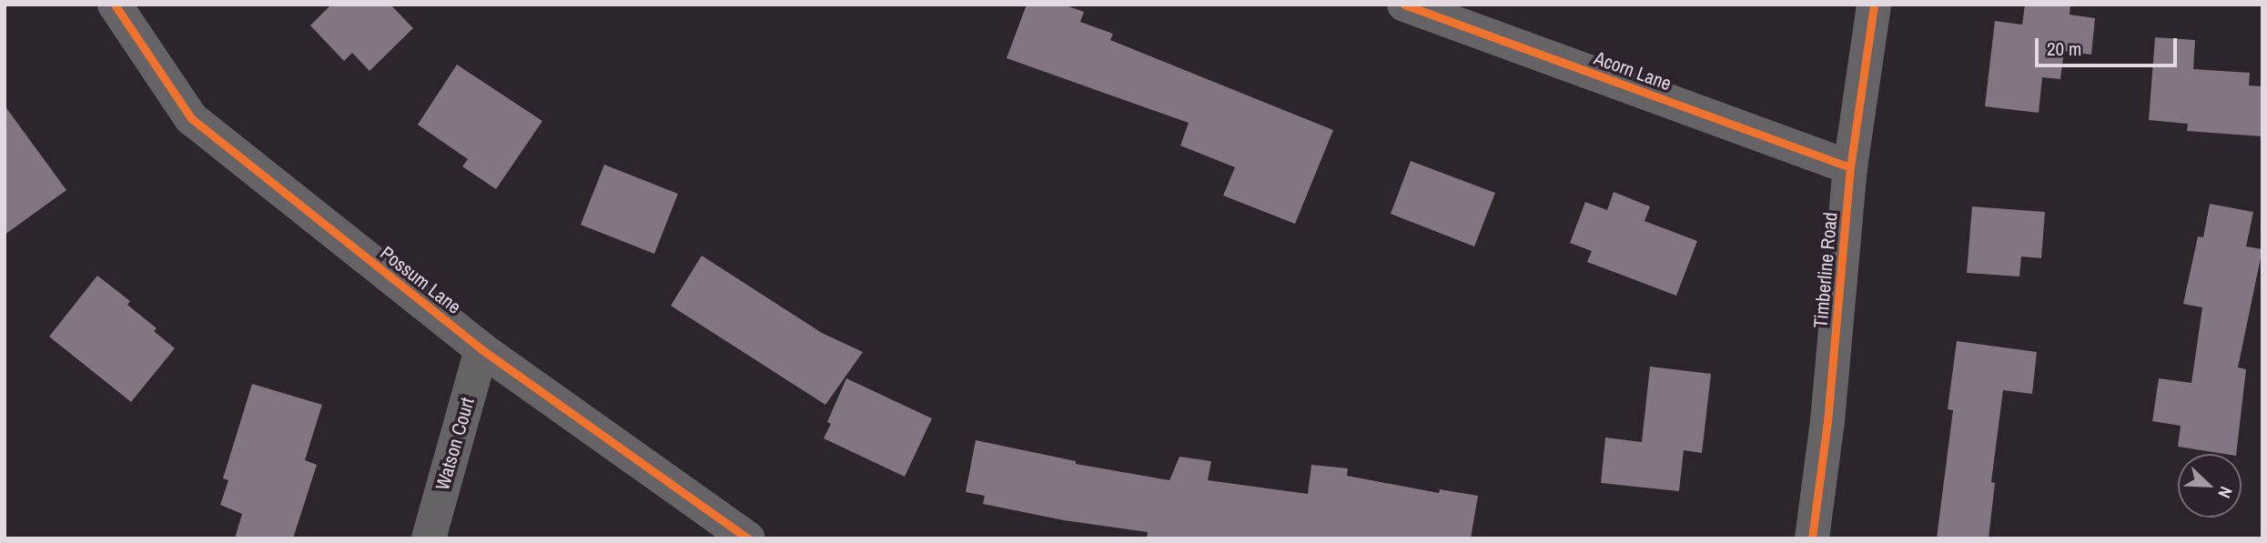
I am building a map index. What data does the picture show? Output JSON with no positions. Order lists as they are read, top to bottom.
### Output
{
  "streets": {
    "street": [
      "Acorn Lane",
      "Timberline Road",
      "Possum Lane",
      "Watson Court"
    ]
  },
  "crossings": [
    ["Acorn Lane", "Timberline Road"],
    ["Possum Lane", "Watson Court"]
  ],
  "scale_bar": "20 m",
  "north": "bottom right"
}
